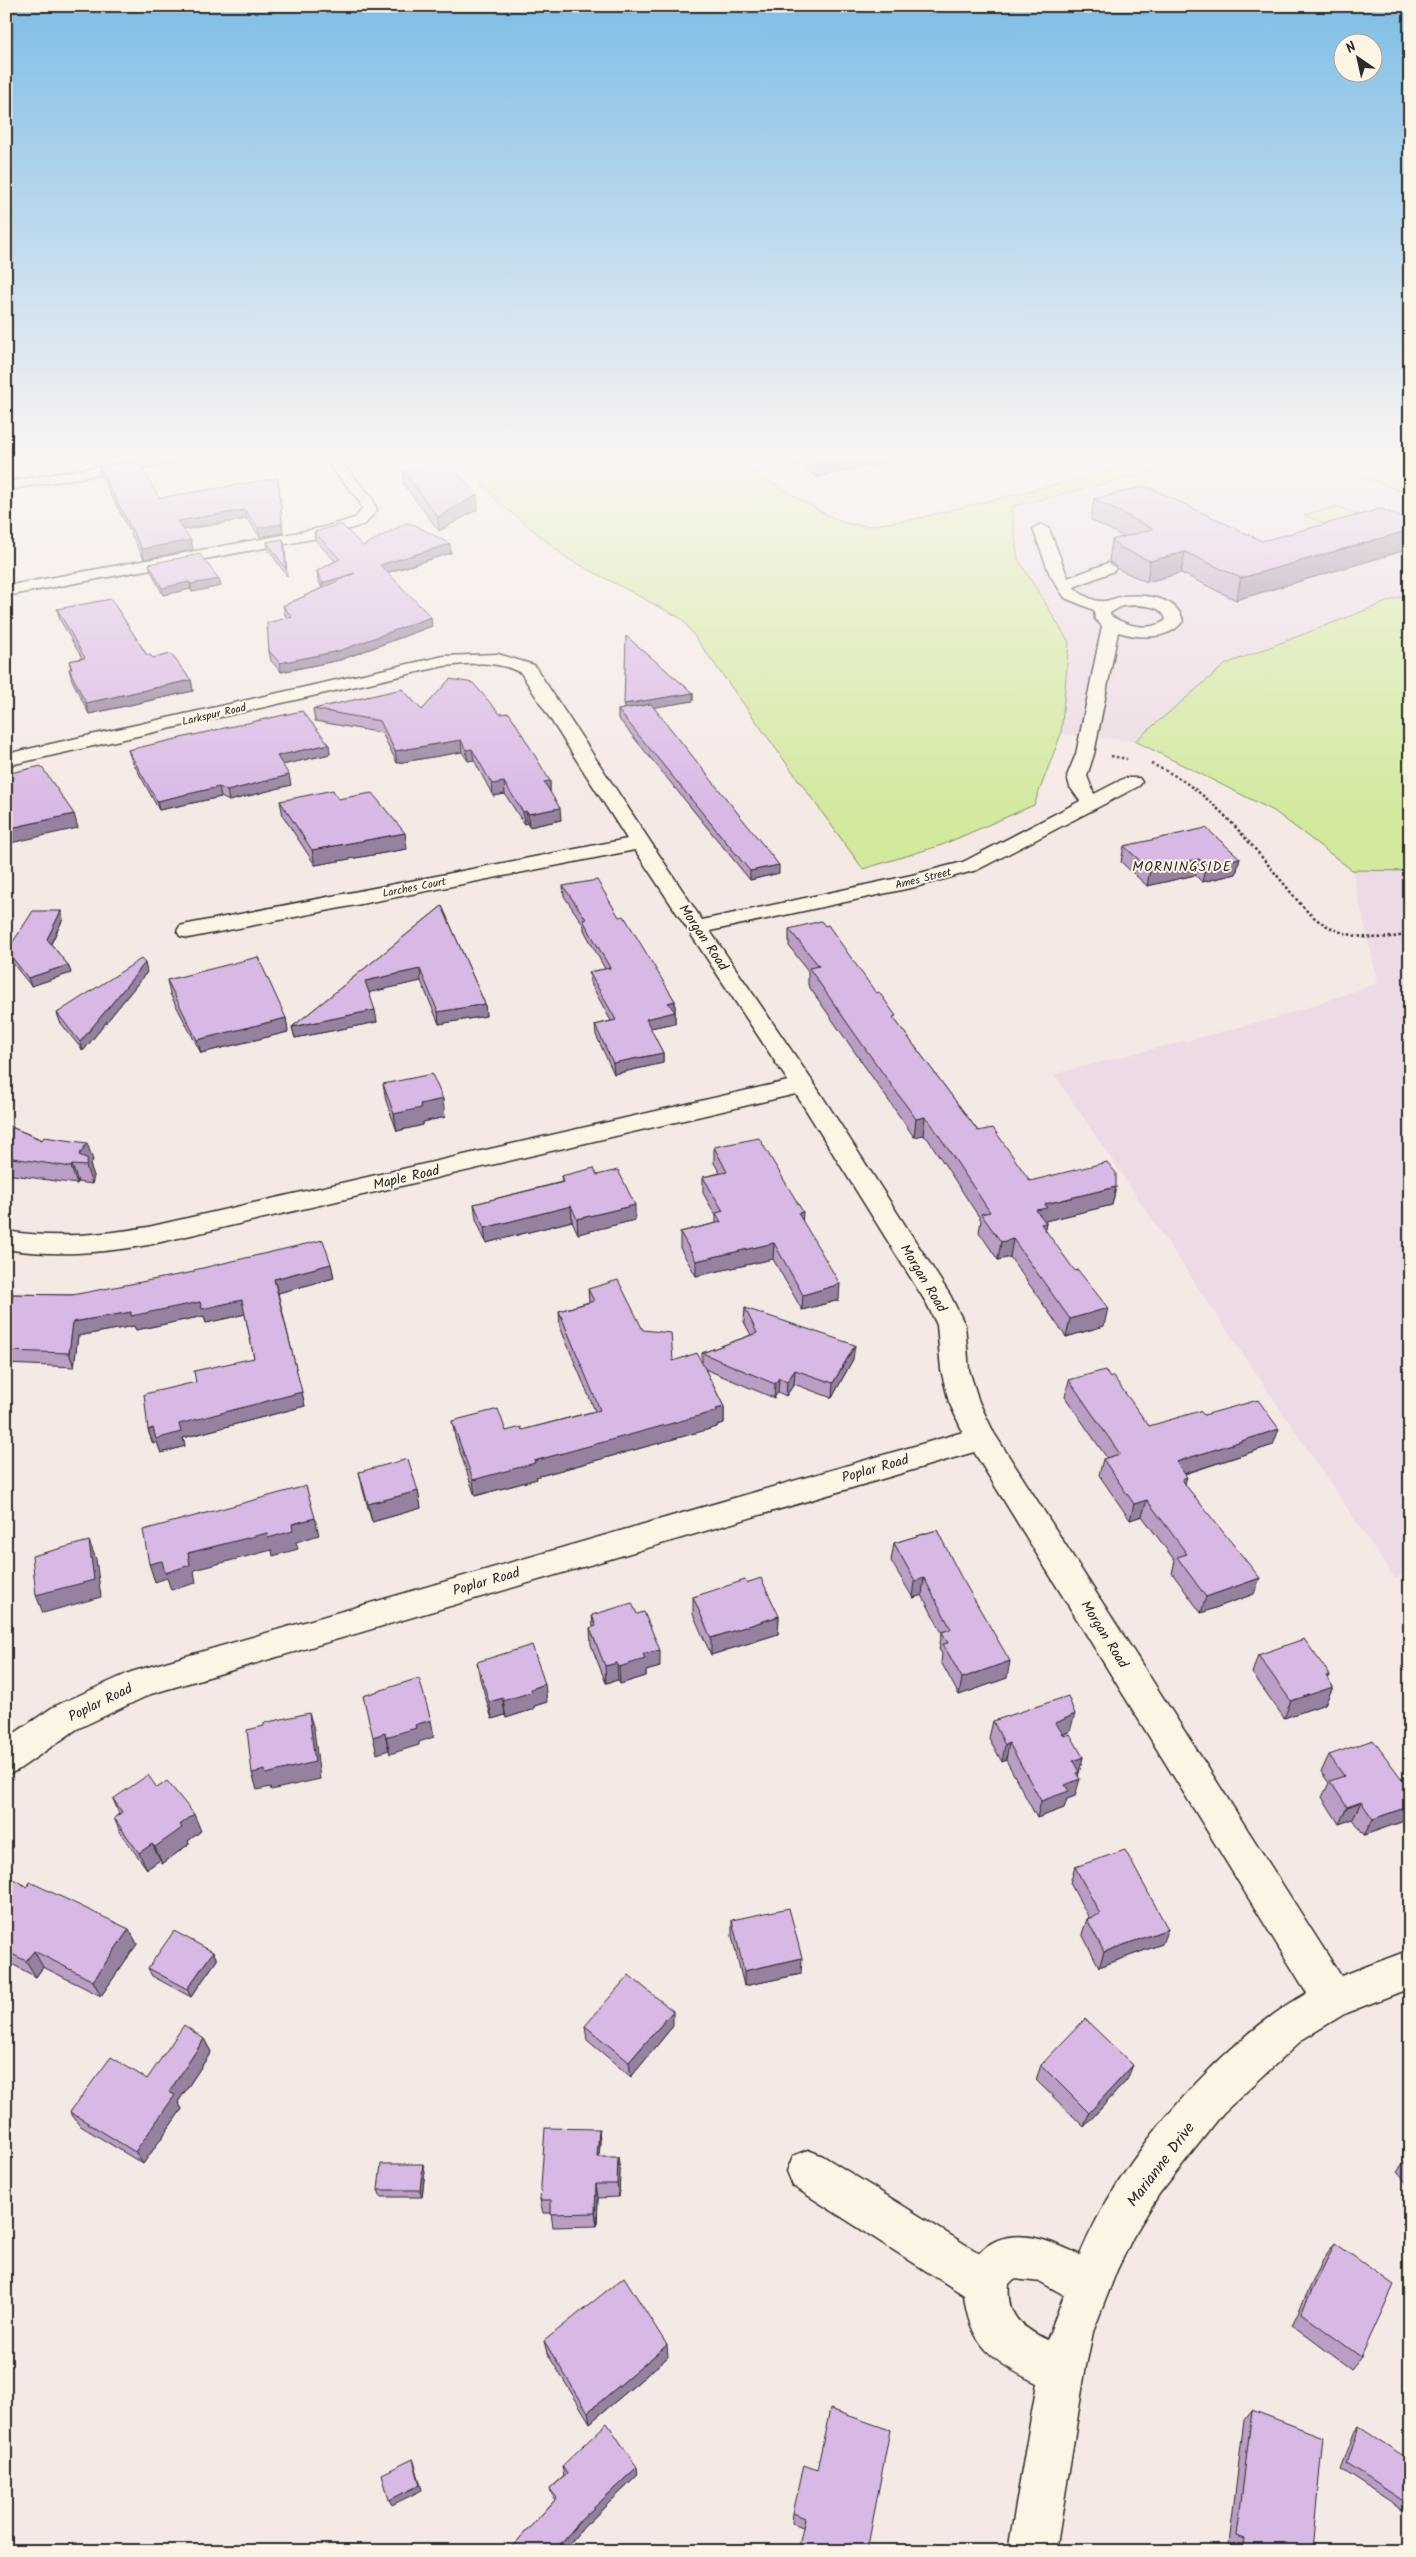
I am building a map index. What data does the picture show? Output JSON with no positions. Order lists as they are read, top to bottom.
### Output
{
  "streets": {
    "street": [
      "Larkspur Road",
      "Ames Street",
      "Larches Court",
      "Morgan Road",
      "Maple Road",
      "Poplar Road",
      "Marianne Drive"
    ]
  },
  "crossings": [
    ["Larkspur Road", "Morgan Road"],
    ["Ames Street", "Morgan Road"],
    ["Larches Court", "Morgan Road"],
    ["Morgan Road", "Maple Road"],
    ["Morgan Road", "Poplar Road"],
    ["Morgan Road", "Marianne Drive"]
  ],
  "districts": ["MORNINGSIDE"],
  "north": "top left"
}
